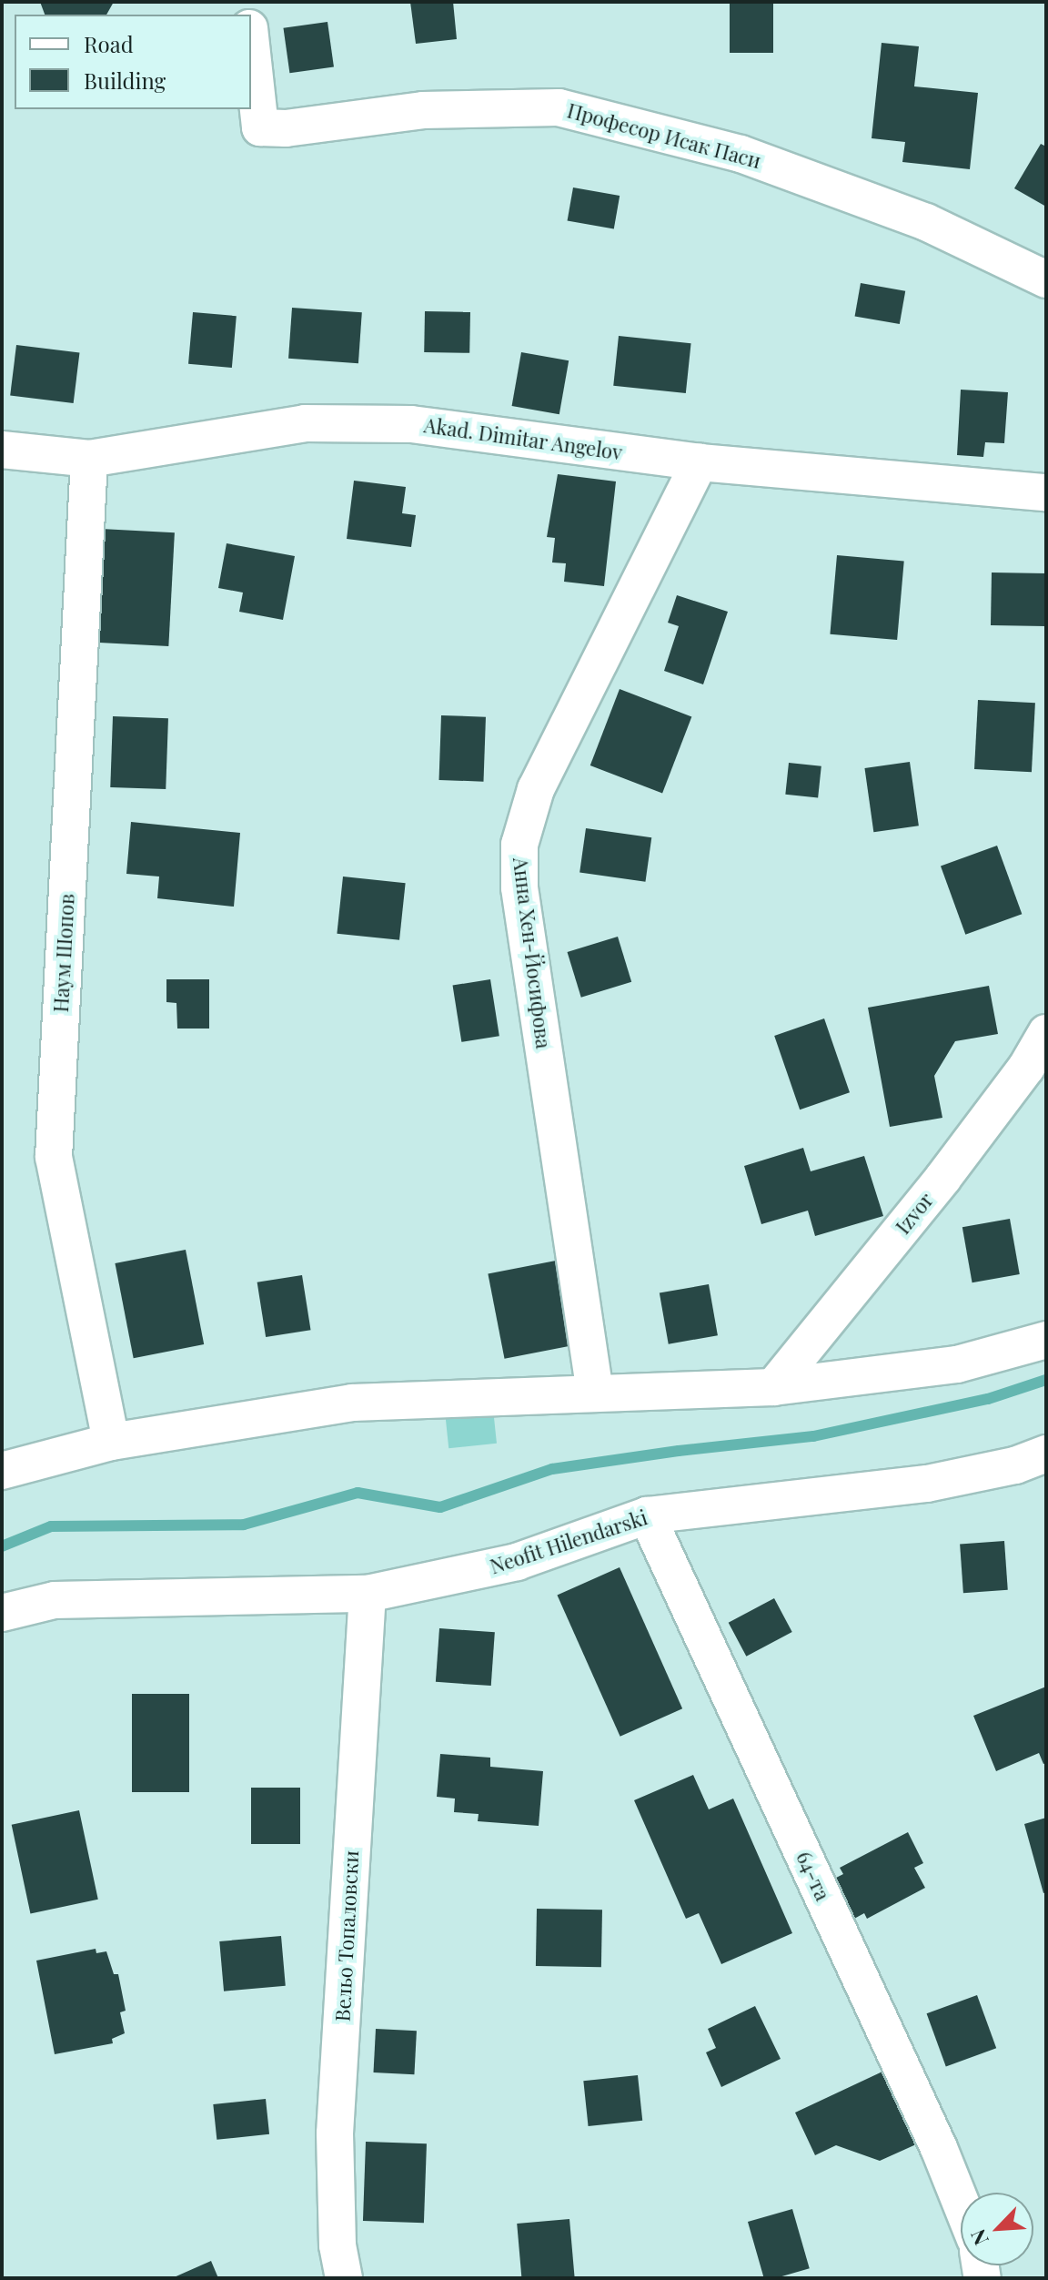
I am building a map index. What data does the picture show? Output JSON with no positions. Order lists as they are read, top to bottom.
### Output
{
  "streets": {
    "street": [
      "Професор Исак Паси",
      "Akad. Dimitar Angelov",
      "Наум Шопов",
      "Анна Хен-Йосифова",
      "Izvor",
      "Neofit Hilendarski",
      "64-та",
      "Вельо Топаловски"
    ]
  },
  "crossings": [
    ["Akad. Dimitar Angelov", "Наум Шопов"],
    ["Akad. Dimitar Angelov", "Анна Хен-Йосифова"],
    ["Neofit Hilendarski", "64-та"],
    ["Neofit Hilendarski", "Вельо Топаловски"]
  ],
  "legend": ["Road", "Building"],
  "north": "bottom left"
}
